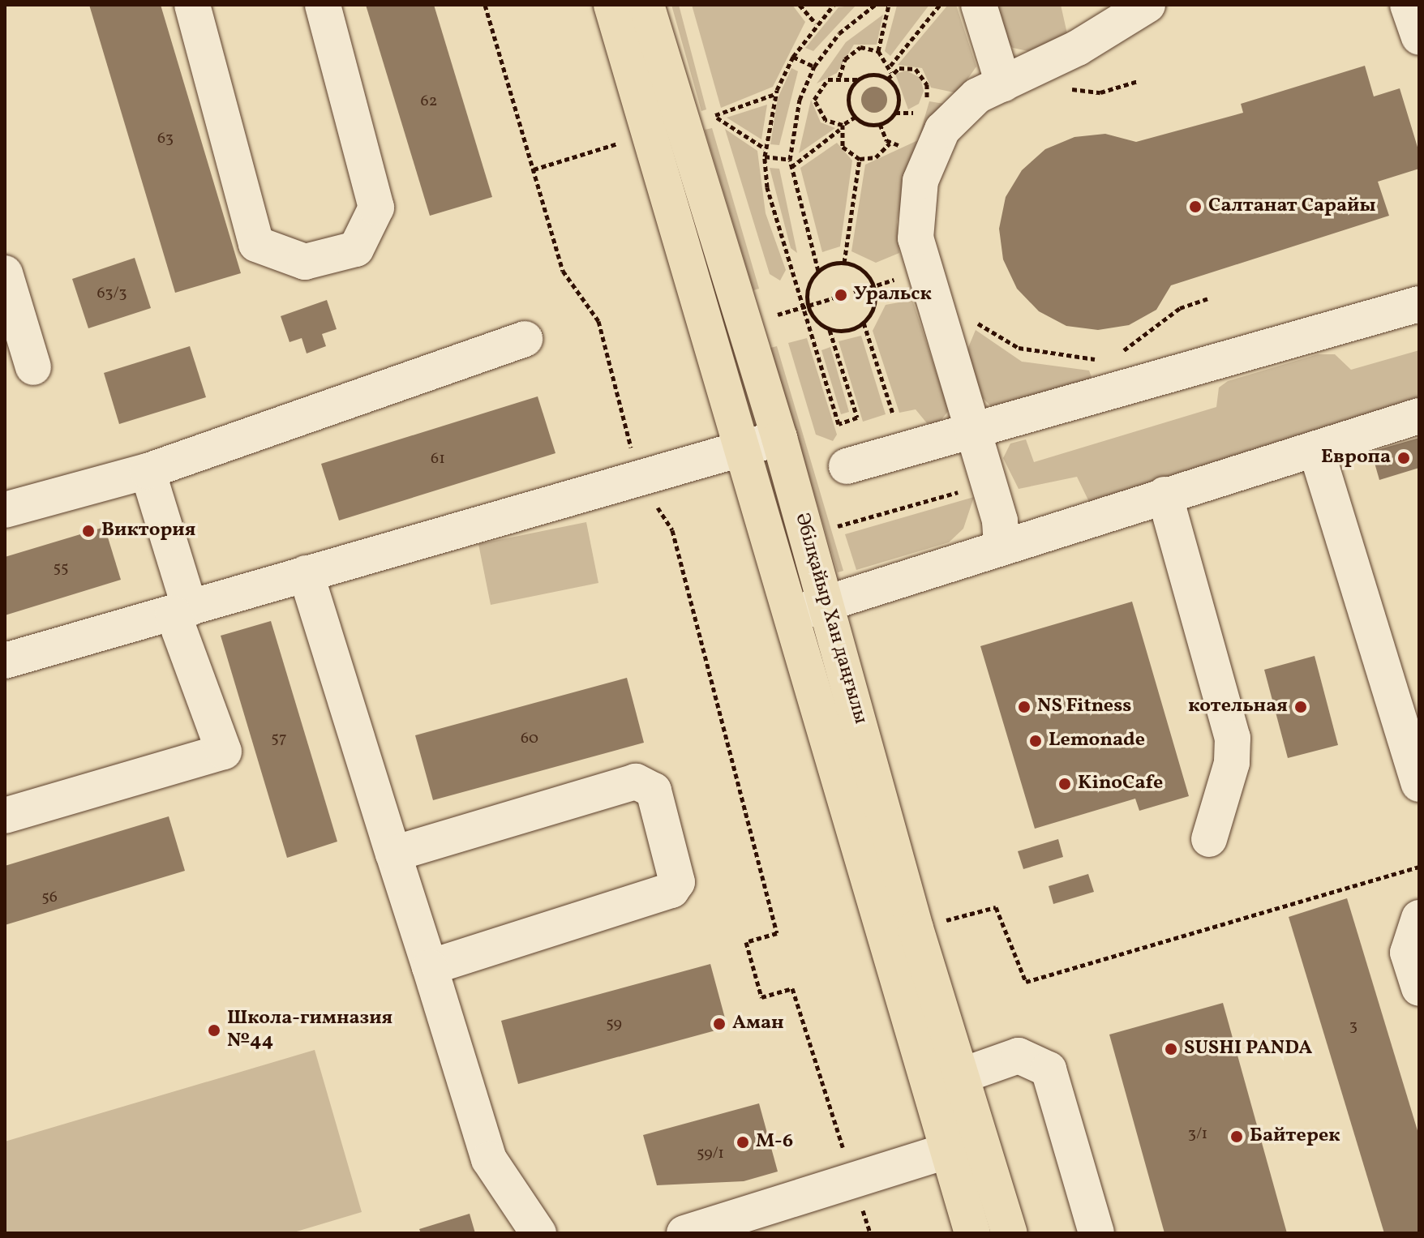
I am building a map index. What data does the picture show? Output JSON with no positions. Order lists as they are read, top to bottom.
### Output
{
  "streets": {
    "main road": ["Әбілқайыр Хан даңғылы"]
  },
  "places": [
    "Салтанат Сарайы",
    "Уральск",
    "Европа",
    "Виктория",
    "NS Fitness",
    "котельная",
    "Lemonade",
    "KinoCafe",
    "Аман",
    "Школа-гимназия №44",
    "SUSHI PANDA",
    "Байтерек",
    "M-6"
  ],
  "house_numbers": [
    "62",
    "63",
    "63/3",
    "61",
    "55",
    "57",
    "60",
    "56",
    "59",
    "3",
    "3/1",
    "59/1"
  ]
}
